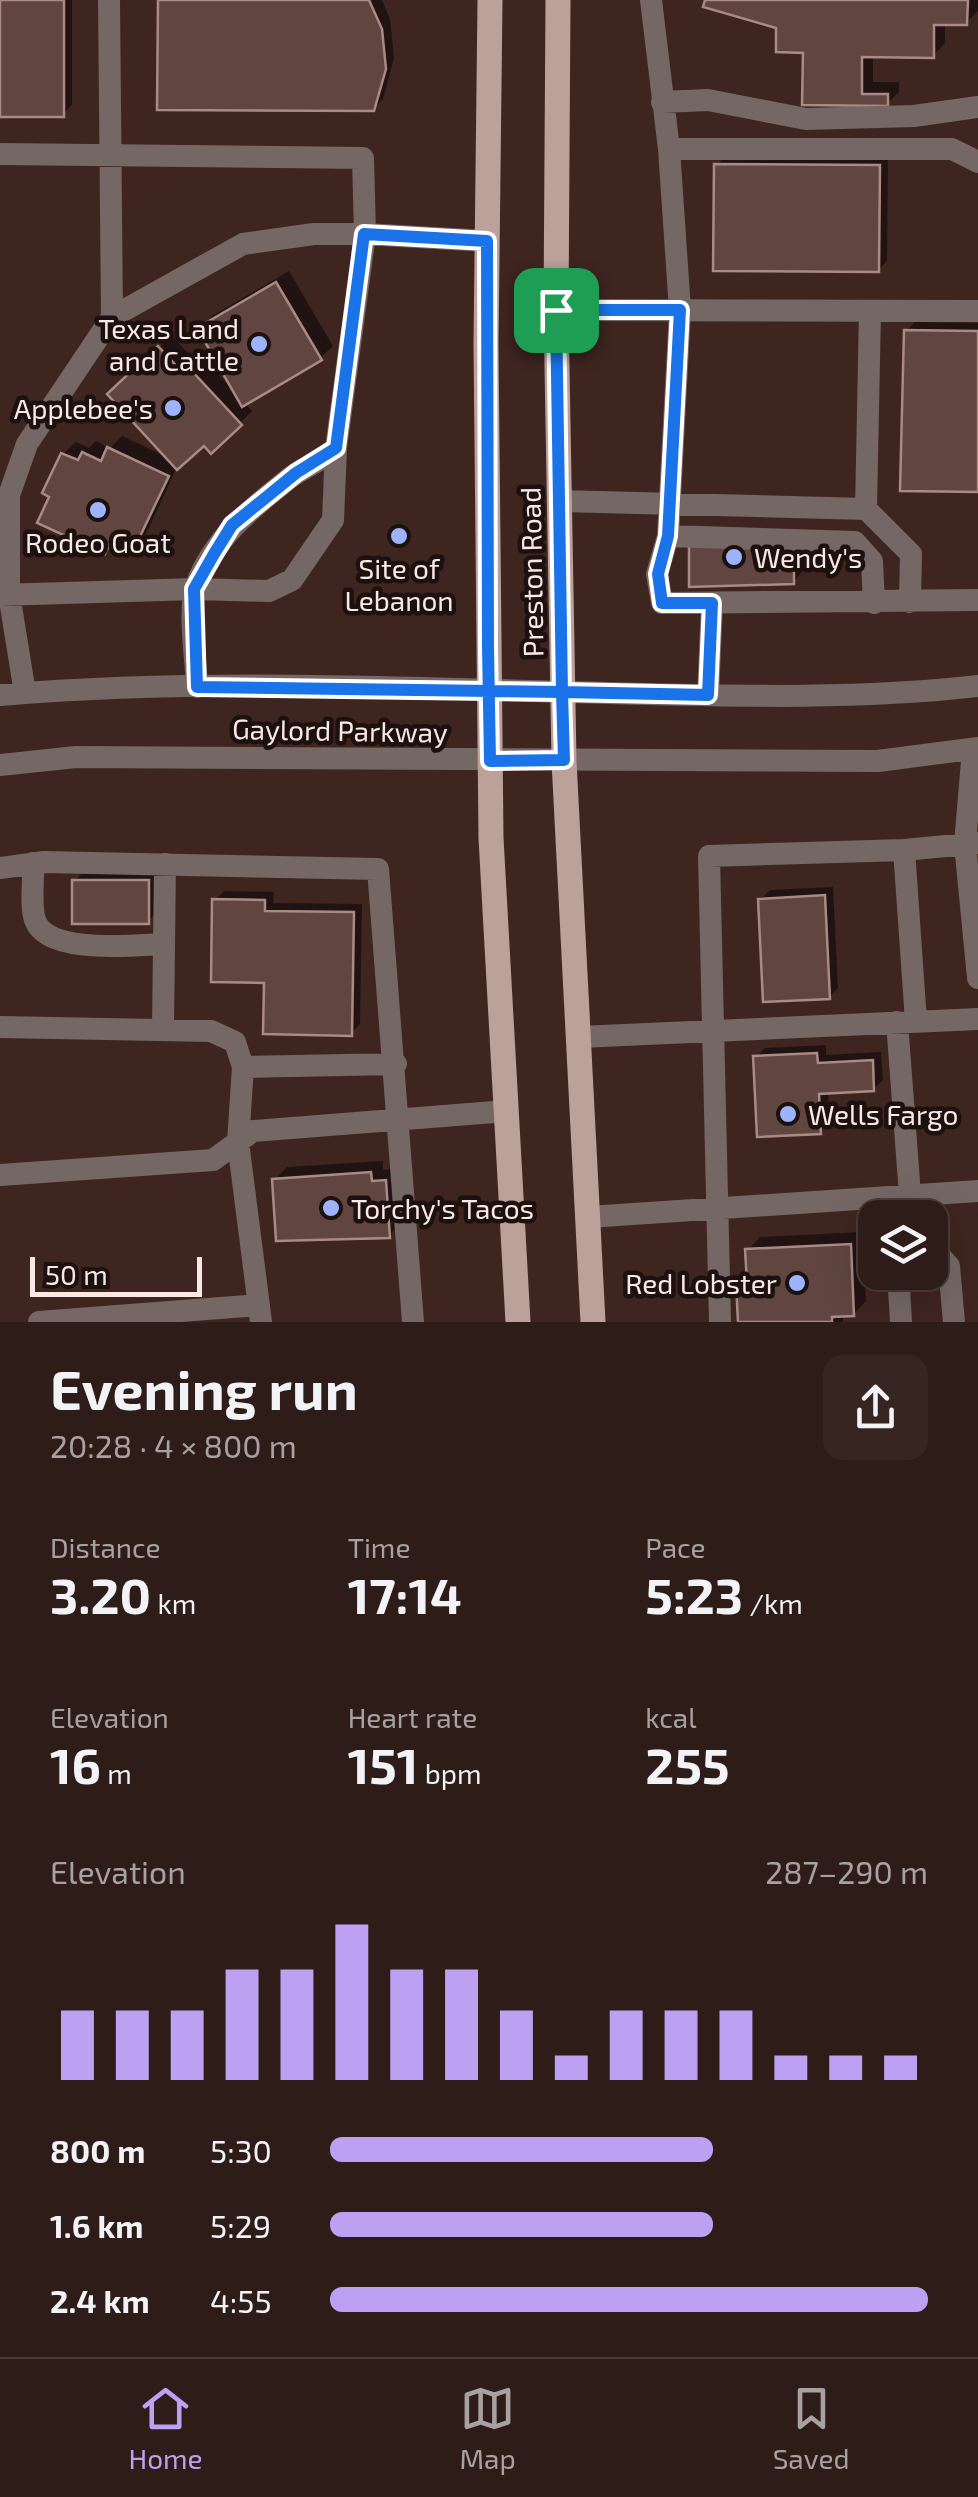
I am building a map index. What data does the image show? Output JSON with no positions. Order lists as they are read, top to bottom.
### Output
{
  "streets": {
    "main road": ["Preston Road"],
    "street": ["Gaylord Parkway"]
  },
  "crossings": [
    ["Preston Road", "Gaylord Parkway"]
  ],
  "places": [
    "Texas Land and Cattle",
    "Applebee's",
    "Rodeo Goat",
    "Site of Lebanon",
    "Wendy's",
    "Wells Fargo",
    "Torchy's Tacos",
    "Red Lobster"
  ],
  "scale_bar": "50 m",
  "page": {
    "scale": "50 m",
    "heading": ["Evening run", "20:28 · 4 × 800 m"],
    "stats": [
      ["Distance", "3.20 km"],
      ["Time", "17:14"],
      ["Pace", "5:23 /km"],
      ["Elevation", "16 m"],
      ["Heart rate", "151 bpm"],
      ["kcal", "255"]
    ],
    "chart": ["Elevation", "287–290 m"],
    "list": [
      {
        "name": "800 m",
        "note": "5:30"
      },
      {
        "name": "1.6 km",
        "note": "5:29"
      },
      {
        "name": "2.4 km",
        "note": "4:55"
      }
    ],
    "tabs": ["Home", "Map", "Saved"]
  }
}
